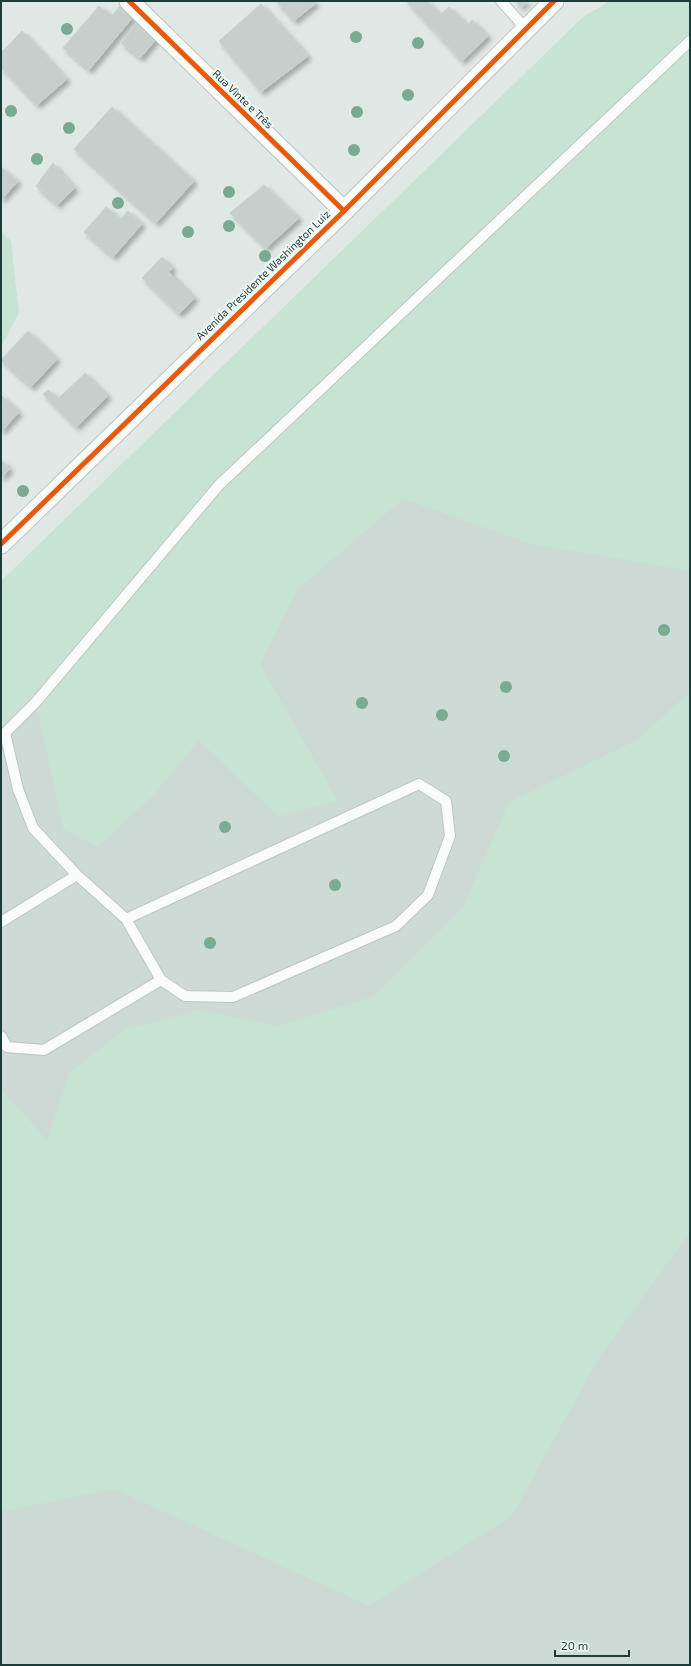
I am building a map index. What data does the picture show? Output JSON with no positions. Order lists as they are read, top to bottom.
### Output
{
  "streets": {
    "street": ["Rua Vinte e Três", "Avenida Presidente Washington Luiz"]
  },
  "crossings": [
    ["Rua Vinte e Três", "Avenida Presidente Washington Luiz"]
  ],
  "scale_bar": "20 m"
}
